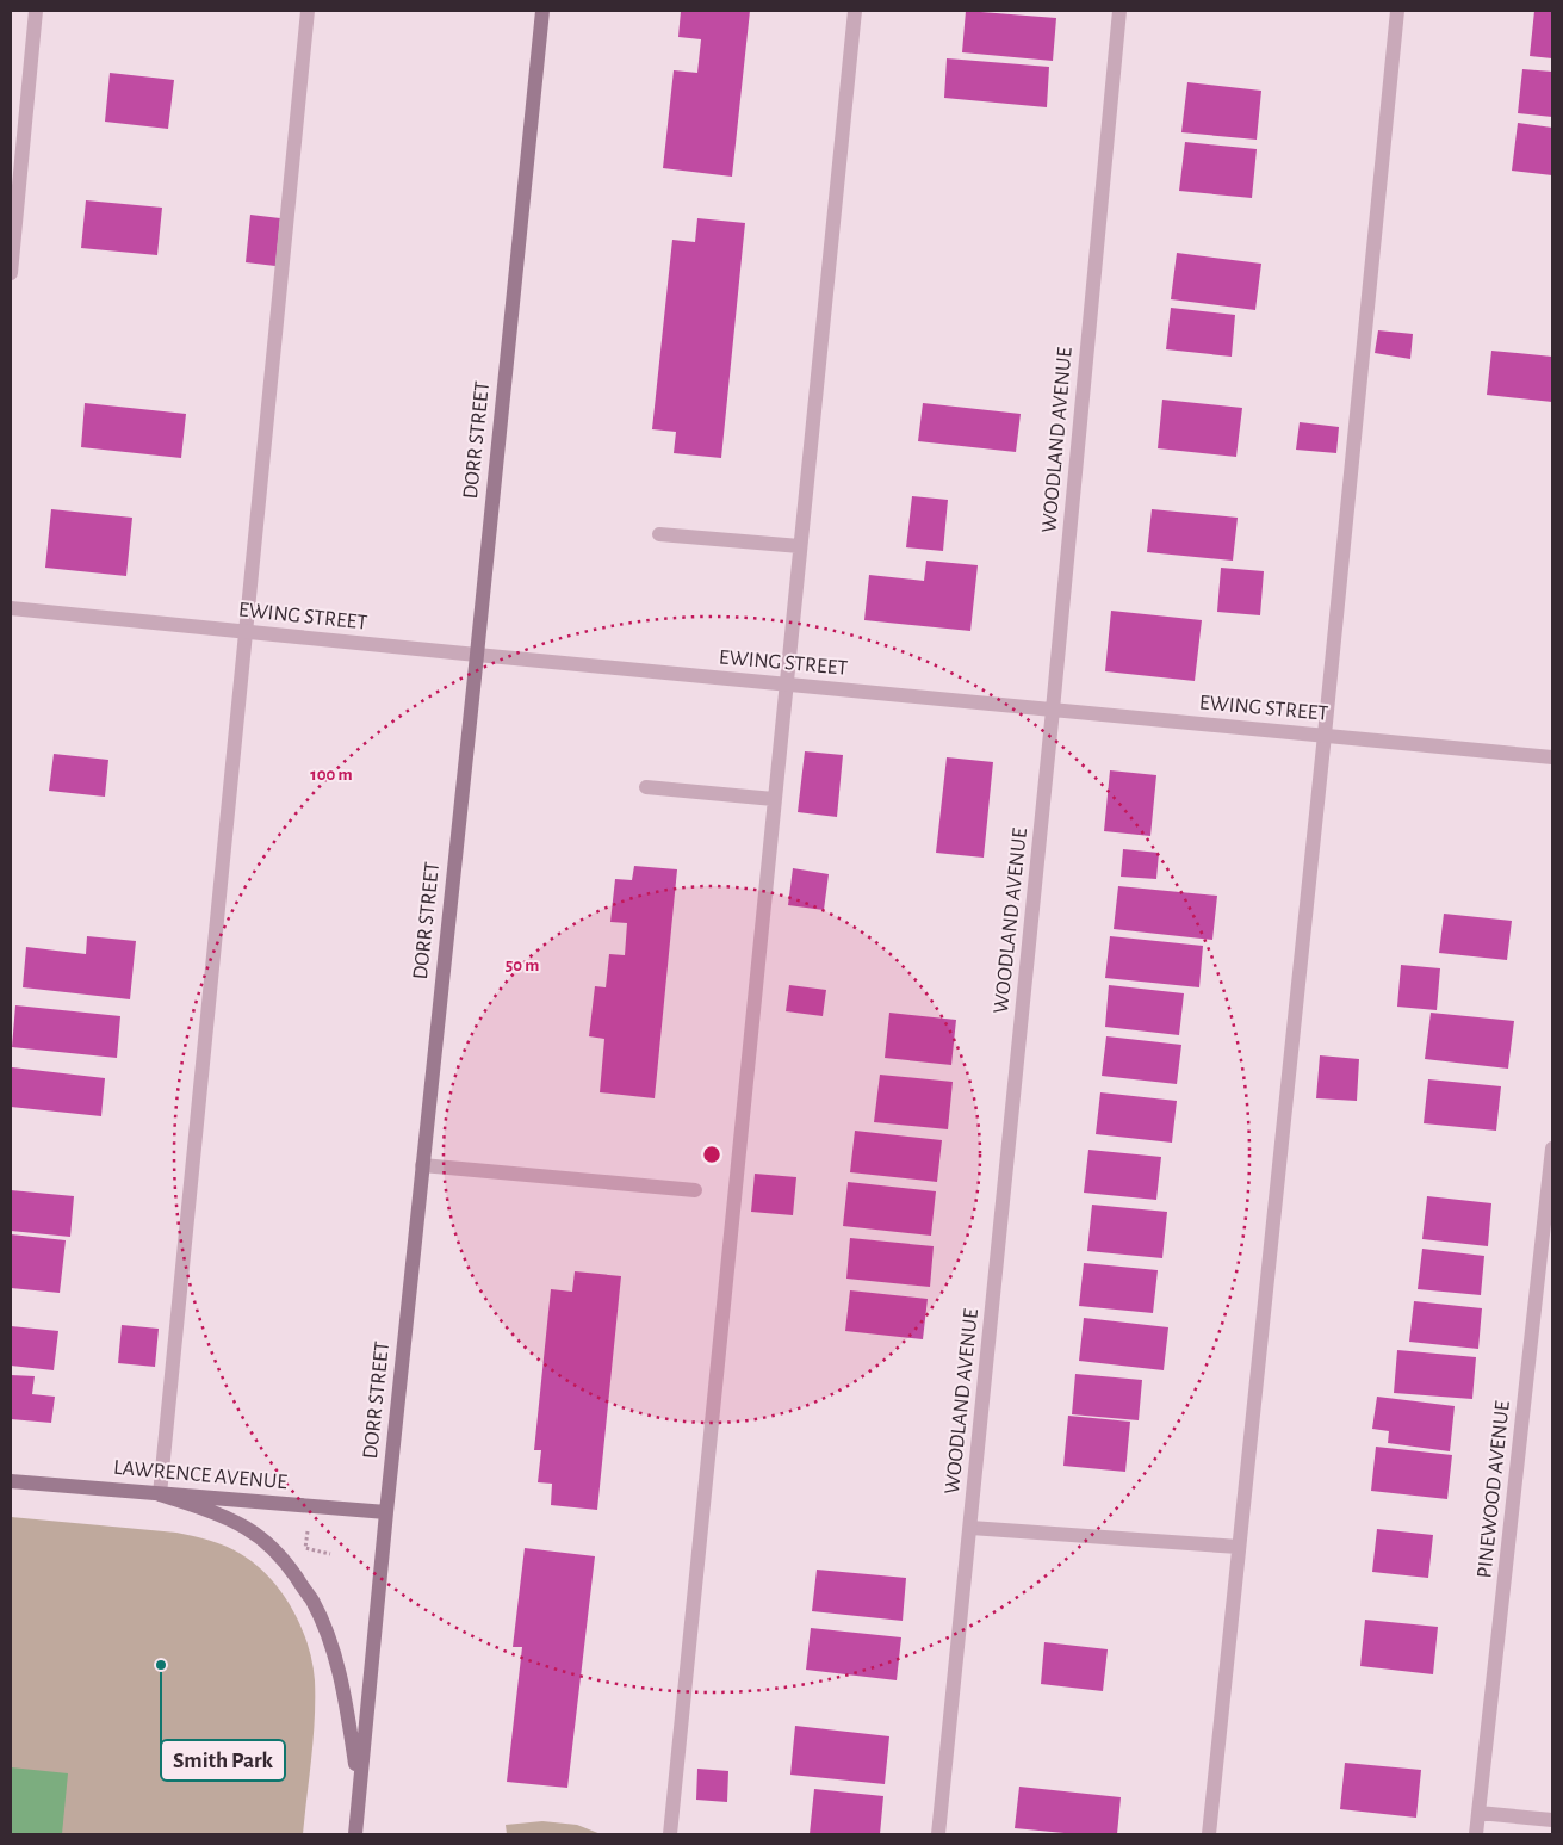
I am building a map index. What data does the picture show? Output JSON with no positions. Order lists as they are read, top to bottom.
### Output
{
  "streets": {
    "main road": ["DORR STREET", "LAWRENCE AVENUE"],
    "street": ["WOODLAND AVENUE", "EWING STREET", "PINEWOOD AVENUE"]
  },
  "crossings": [
    ["DORR STREET", "EWING STREET"],
    ["DORR STREET", "LAWRENCE AVENUE"],
    ["WOODLAND AVENUE", "EWING STREET"]
  ],
  "places": ["Smith Park"],
  "rings": ["100 m", "50 m"]
}
